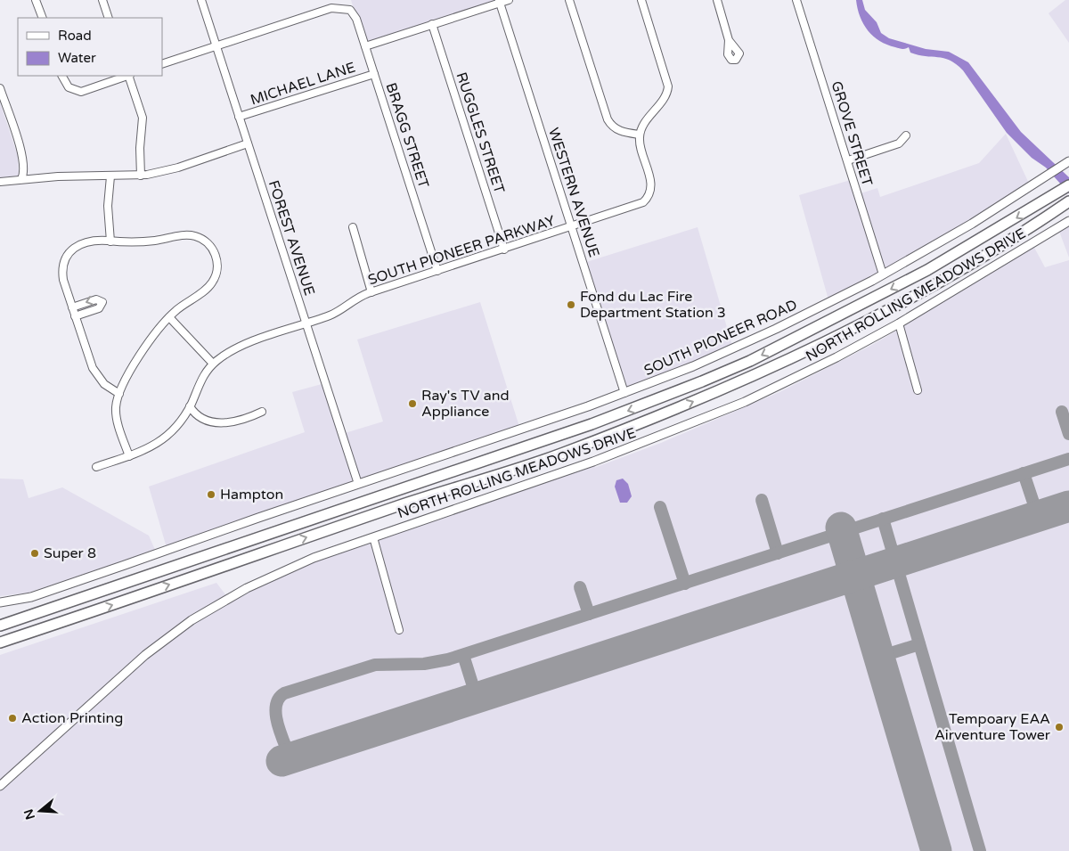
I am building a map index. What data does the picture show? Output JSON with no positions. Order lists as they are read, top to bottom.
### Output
{
  "streets": {
    "main road": ["NORTH ROLLING MEADOWS DRIVE", "SOUTH PIONEER ROAD"],
    "street": [
      "MICHAEL LANE",
      "RUGGLES STREET",
      "GROVE STREET",
      "BRAGG STREET",
      "WESTERN AVENUE",
      "FOREST AVENUE",
      "SOUTH PIONEER PARKWAY"
    ]
  },
  "crossings": [
    ["MICHAEL LANE", "BRAGG STREET"],
    ["MICHAEL LANE", "FOREST AVENUE"],
    ["RUGGLES STREET", "SOUTH PIONEER PARKWAY"],
    ["GROVE STREET", "SOUTH PIONEER ROAD"],
    ["BRAGG STREET", "FOREST AVENUE"],
    ["BRAGG STREET", "SOUTH PIONEER PARKWAY"],
    ["WESTERN AVENUE", "SOUTH PIONEER PARKWAY"],
    ["WESTERN AVENUE", "SOUTH PIONEER ROAD"],
    ["FOREST AVENUE", "SOUTH PIONEER PARKWAY"],
    ["FOREST AVENUE", "SOUTH PIONEER ROAD"]
  ],
  "places": [
    "Fond du Lac Fire Department Station 3",
    "Ray's TV and Appliance",
    "Hampton",
    "Super 8",
    "Action Printing",
    "Tempoary EAA Airventure Tower"
  ],
  "legend": ["Road", "Water"],
  "north": "left"
}
